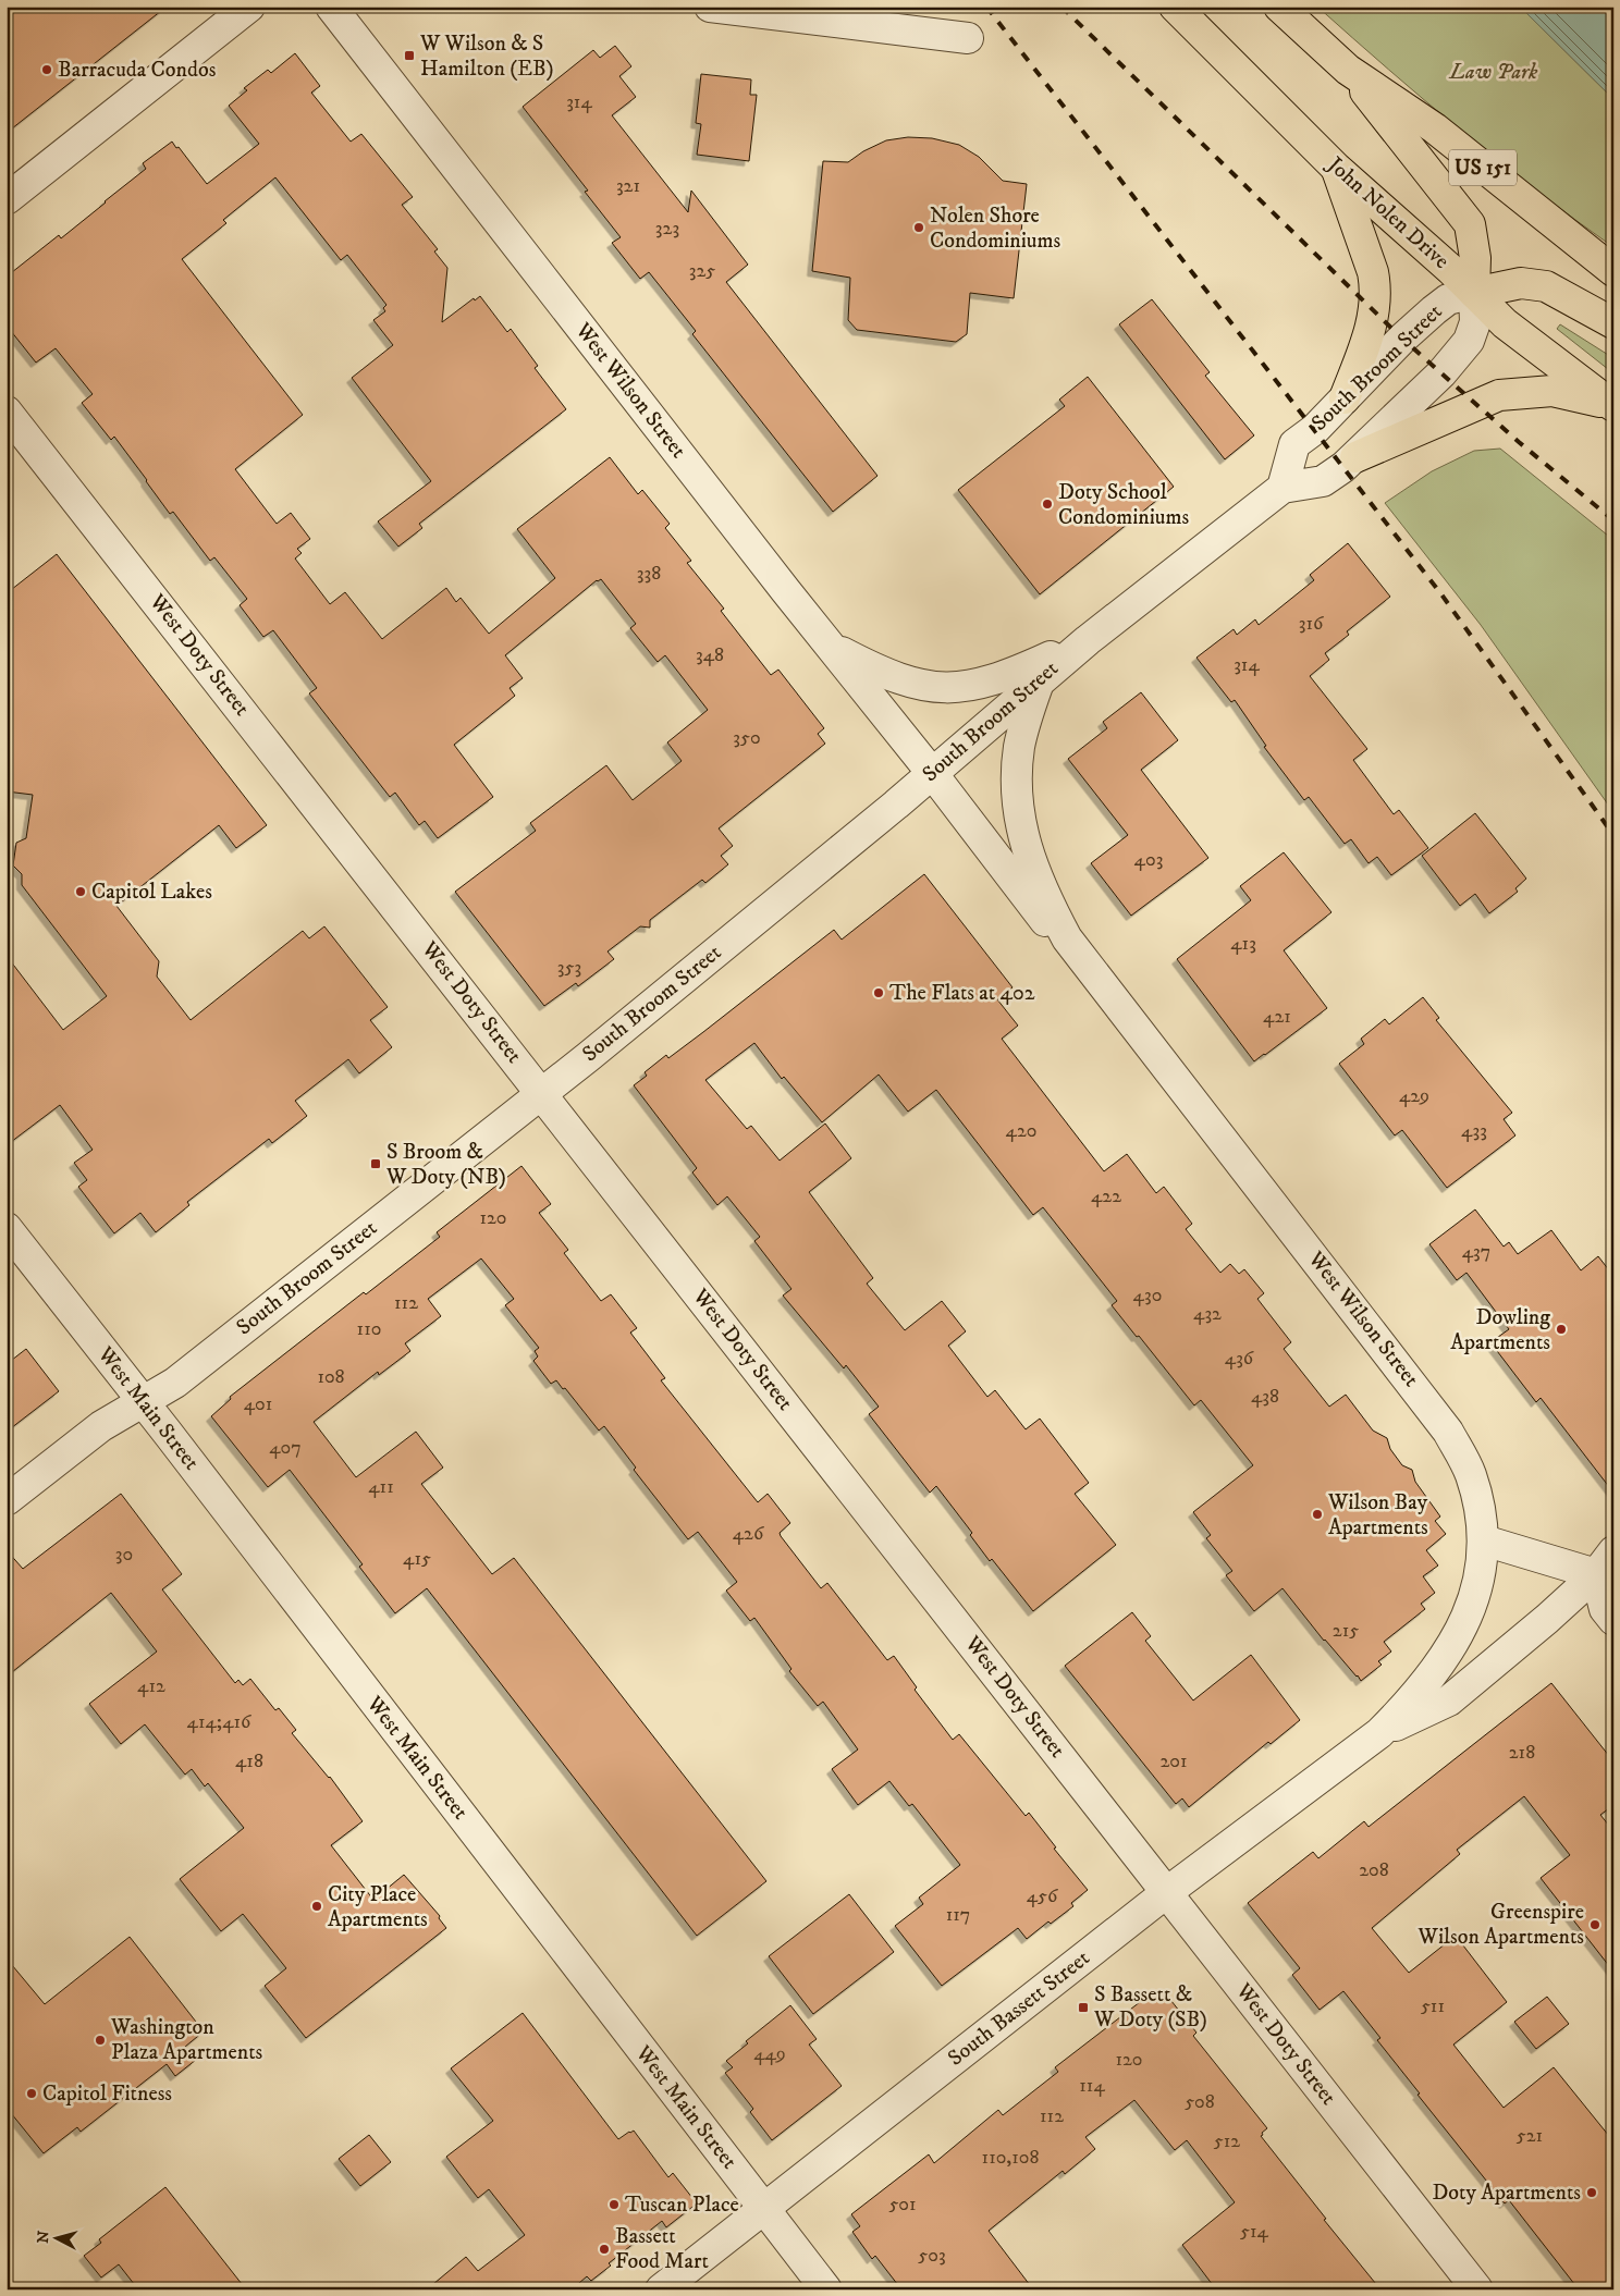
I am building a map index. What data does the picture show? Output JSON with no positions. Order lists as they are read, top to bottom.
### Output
{
  "streets": {
    "main road": ["US 151", "John Nolen Drive"],
    "street": [
      "South Broom Street",
      "West Wilson Street",
      "West Doty Street",
      "West Main Street",
      "South Bassett Street"
    ]
  },
  "crossings": [
    ["John Nolen Drive", "South Broom Street"],
    ["South Broom Street", "West Wilson Street"],
    ["South Broom Street", "West Doty Street"],
    ["South Broom Street", "West Main Street"],
    ["West Wilson Street", "South Bassett Street"],
    ["West Doty Street", "South Bassett Street"],
    ["West Main Street", "South Bassett Street"]
  ],
  "parks": ["Law Park"],
  "places": {
    "transit": ["W Wilson & S Hamilton (EB)", "S Broom & W Doty (NB)", "S Bassett & W Doty (SB)"],
    "other": [
      "Barracuda Condos",
      "Nolen Shore Condominiums",
      "Doty School Condominiums",
      "Capitol Lakes",
      "The Flats at 402",
      "Dowling Apartments",
      "Wilson Bay Apartments",
      "City Place Apartments",
      "Greenspire Wilson Apartments",
      "Washington Plaza Apartments",
      "Capitol Fitness",
      "Doty Apartments",
      "Tuscan Place",
      "Bassett Food Mart"
    ]
  },
  "house_numbers": [
    "314",
    "321",
    "323",
    "325",
    "338",
    "316",
    "348",
    "314",
    "350",
    "403",
    "413",
    "353",
    "421",
    "429",
    "420",
    "433",
    "422",
    "120",
    "437",
    "430",
    "112",
    "432",
    "110",
    "436",
    "108",
    "438",
    "401",
    "407",
    "411",
    "426",
    "30",
    "415",
    "215",
    "412",
    "414;416",
    "218",
    "418",
    "201",
    "208",
    "456",
    "117",
    "511",
    "449",
    "120",
    "114",
    "508",
    "112",
    "521",
    "512",
    "110,108",
    "501",
    "514",
    "503"
  ],
  "north": "left"
}
